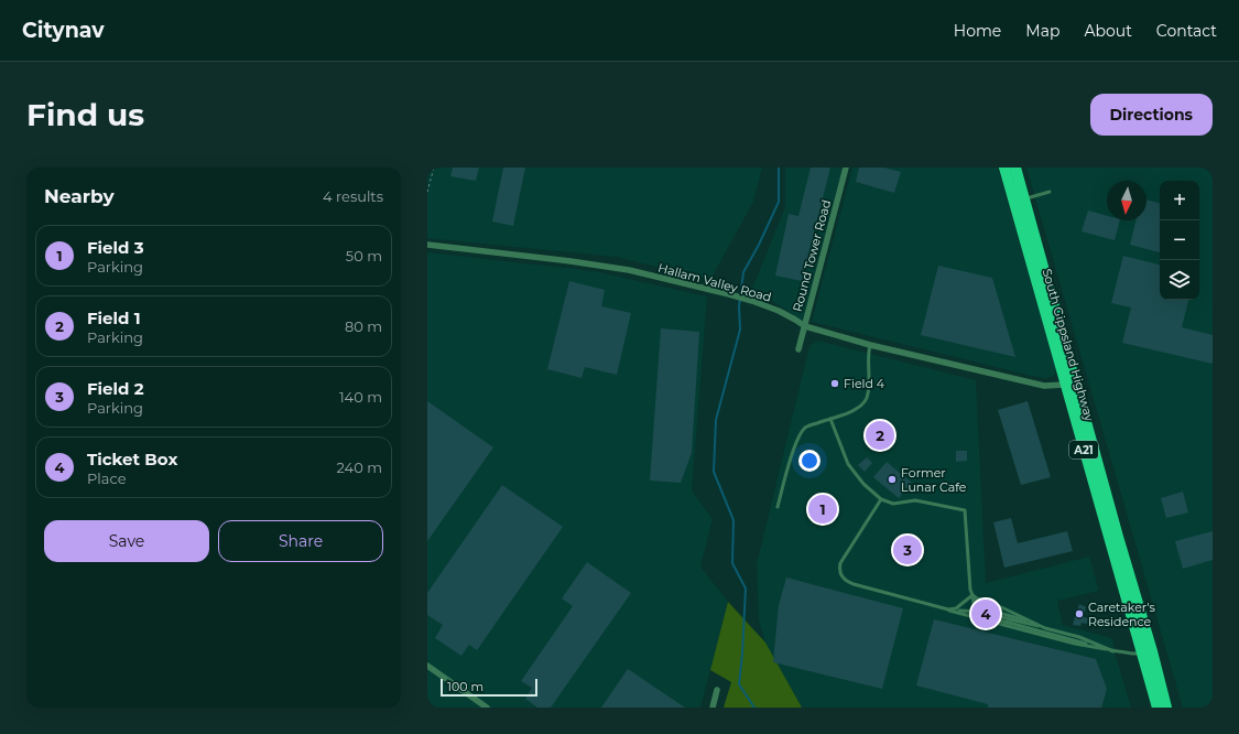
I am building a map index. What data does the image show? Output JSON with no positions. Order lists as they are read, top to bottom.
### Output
{
  "streets": {
    "highway": ["South Gippsland Highway", "A21"],
    "street": ["Round Tower Road", "Hallam Valley Road"]
  },
  "crossings": [
    ["Round Tower Road", "Hallam Valley Road"],
    ["Hallam Valley Road", "South Gippsland Highway"]
  ],
  "places": ["Field 4", "Former Lunar Cafe", "Caretaker's Residence"],
  "scale_bar": "100 m",
  "north": "bottom",
  "page": {
    "header": "Citynav",
    "nav": [
      "Home",
      "Map",
      "About",
      "Contact"
    ],
    "buttons": [
      "Directions",
      ["Save", "Share"]
    ],
    "title": "Find us",
    "heading": ["Nearby", "4 results"],
    "map_buttons": ["+", "−"],
    "list": [
      {
        "mark": "1",
        "name": "Field 3",
        "note": "Parking",
        "value": "50 m"
      },
      {
        "mark": "2",
        "name": "Field 1",
        "note": "Parking",
        "value": "80 m"
      },
      {
        "mark": "3",
        "name": "Field 2",
        "note": "Parking",
        "value": "140 m"
      },
      {
        "mark": "4",
        "name": "Ticket Box",
        "note": "Place",
        "value": "240 m"
      }
    ],
    "pins": [
      "2",
      "1",
      "3",
      "4"
    ],
    "scale": "100 m"
  }
}
